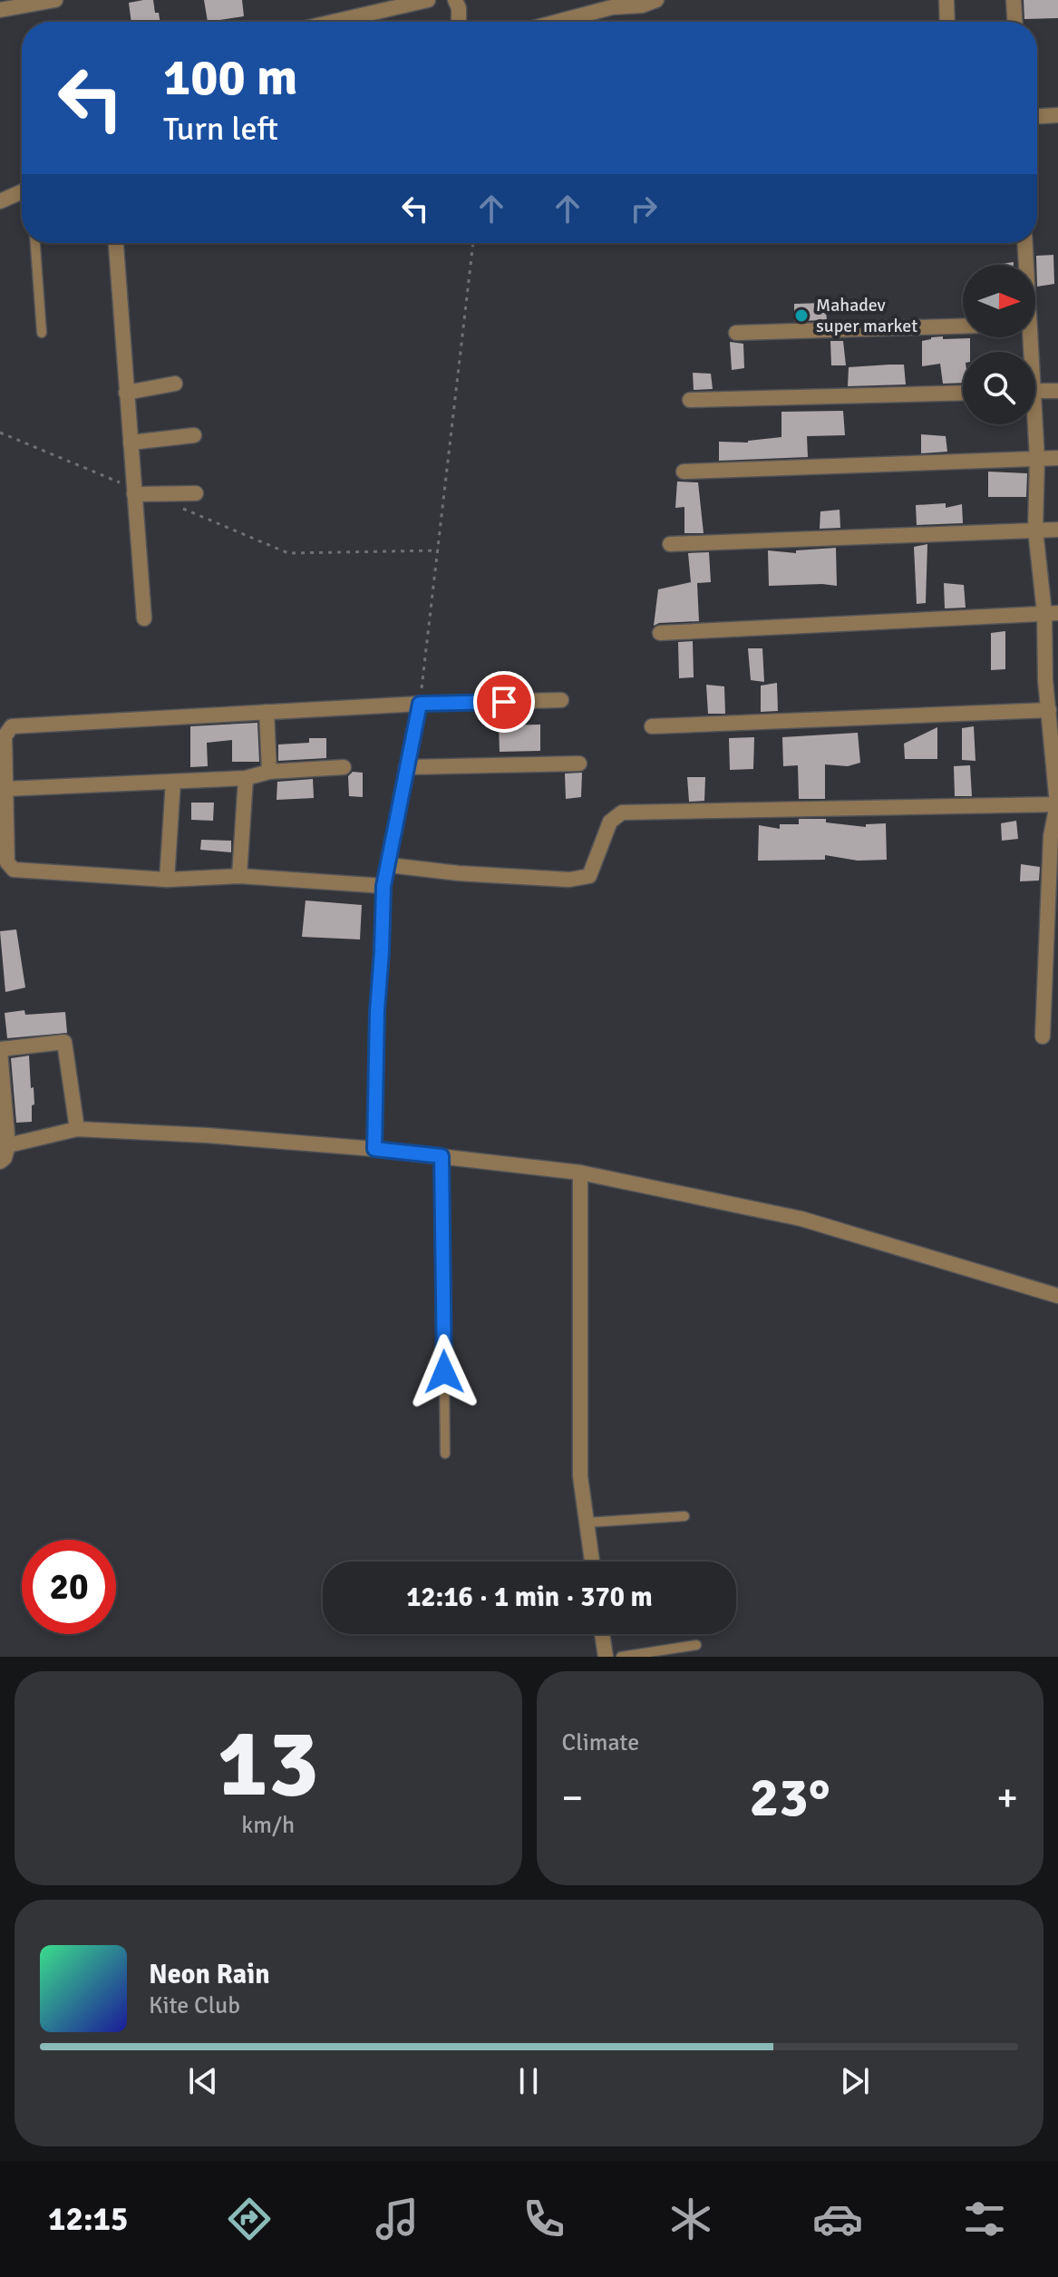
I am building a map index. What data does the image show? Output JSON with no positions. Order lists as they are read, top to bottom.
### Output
{
  "places": ["Mahadev super market"],
  "north": "right",
  "page": {
    "turn": ["100 m", "Turn left"],
    "limit": "20",
    "trip": "12:16 · 1 min · 370 m",
    "tile": [
      ["13", "km/h"],
      "Climate"
    ],
    "heat": ["−", "23°", "+"],
    "song": ["Neon Rain", "Kite Club"],
    "tabs": "12:15"
  }
}
